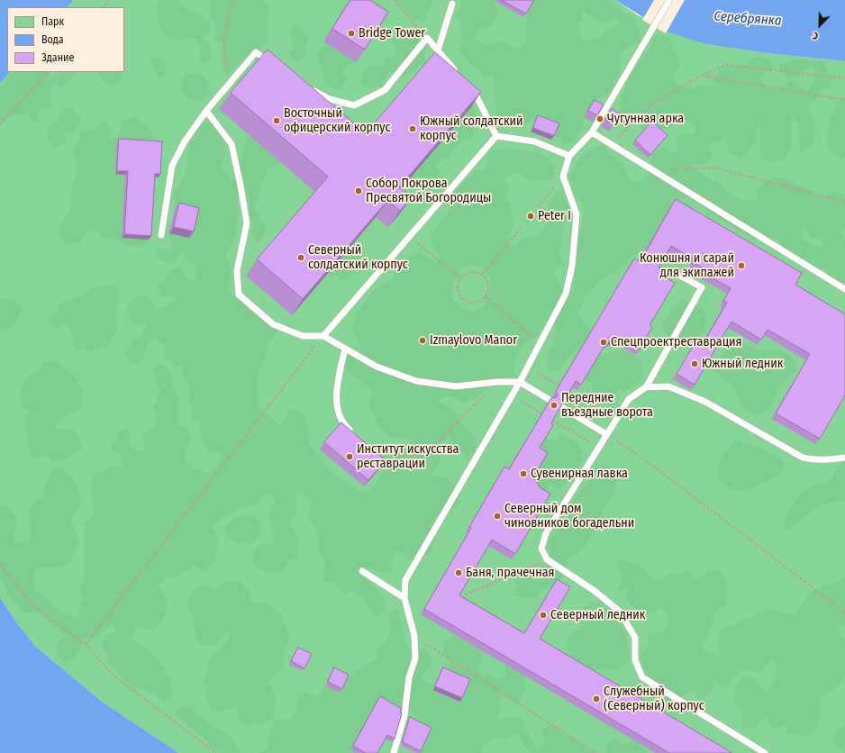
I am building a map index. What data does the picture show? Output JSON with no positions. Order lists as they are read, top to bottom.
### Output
{
  "water": ["Серебрянка"],
  "places": [
    "Bridge Tower",
    "Чугунная арка",
    "Восточный офицерский корпус",
    "Южный солдатский корпус",
    "Собор Покрова Пресвятой Богородицы",
    "Peter I",
    "Северный солдатский корпус",
    "Конюшня и сарай для экипажей",
    "Izmaylovo Manor",
    "Спецпроектреставрация",
    "Южный ледник",
    "Передние въездные ворота",
    "Институт искусства реставрации",
    "Сувенирная лавка",
    "Северный дом чиновников богадельни",
    "Баня, прачечная",
    "Северный ледник",
    "Служебный (Северный) корпус"
  ],
  "legend": ["Парк", "Вода", "Здание"],
  "north": "bottom left"
}
